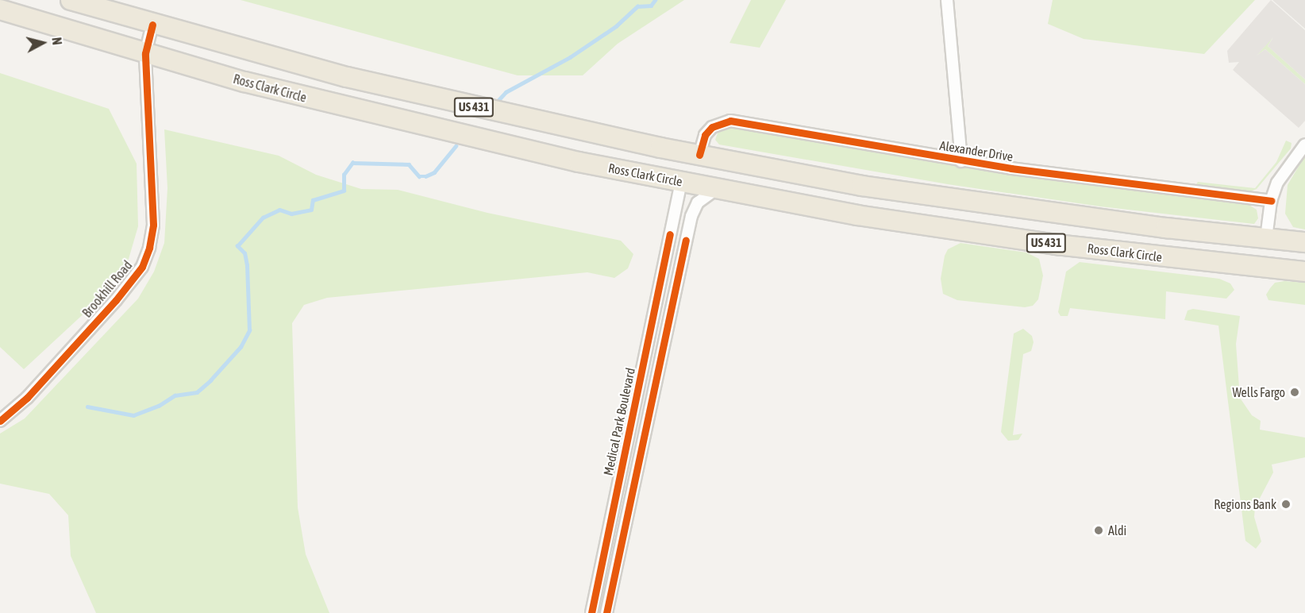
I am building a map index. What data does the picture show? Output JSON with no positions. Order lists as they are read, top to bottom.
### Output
{
  "streets": {
    "highway": ["Ross Clark Circle", "US 431"],
    "street": ["Alexander Drive", "Brookhill Road", "Medical Park Boulevard"]
  },
  "crossings": [
    ["Ross Clark Circle", "Brookhill Road"],
    ["Ross Clark Circle", "Medical Park Boulevard"],
    ["US 431", "Alexander Drive"],
    ["US 431", "Brookhill Road"]
  ],
  "places": ["Wells Fargo", "Regions Bank", "Aldi"],
  "north": "right"
}
